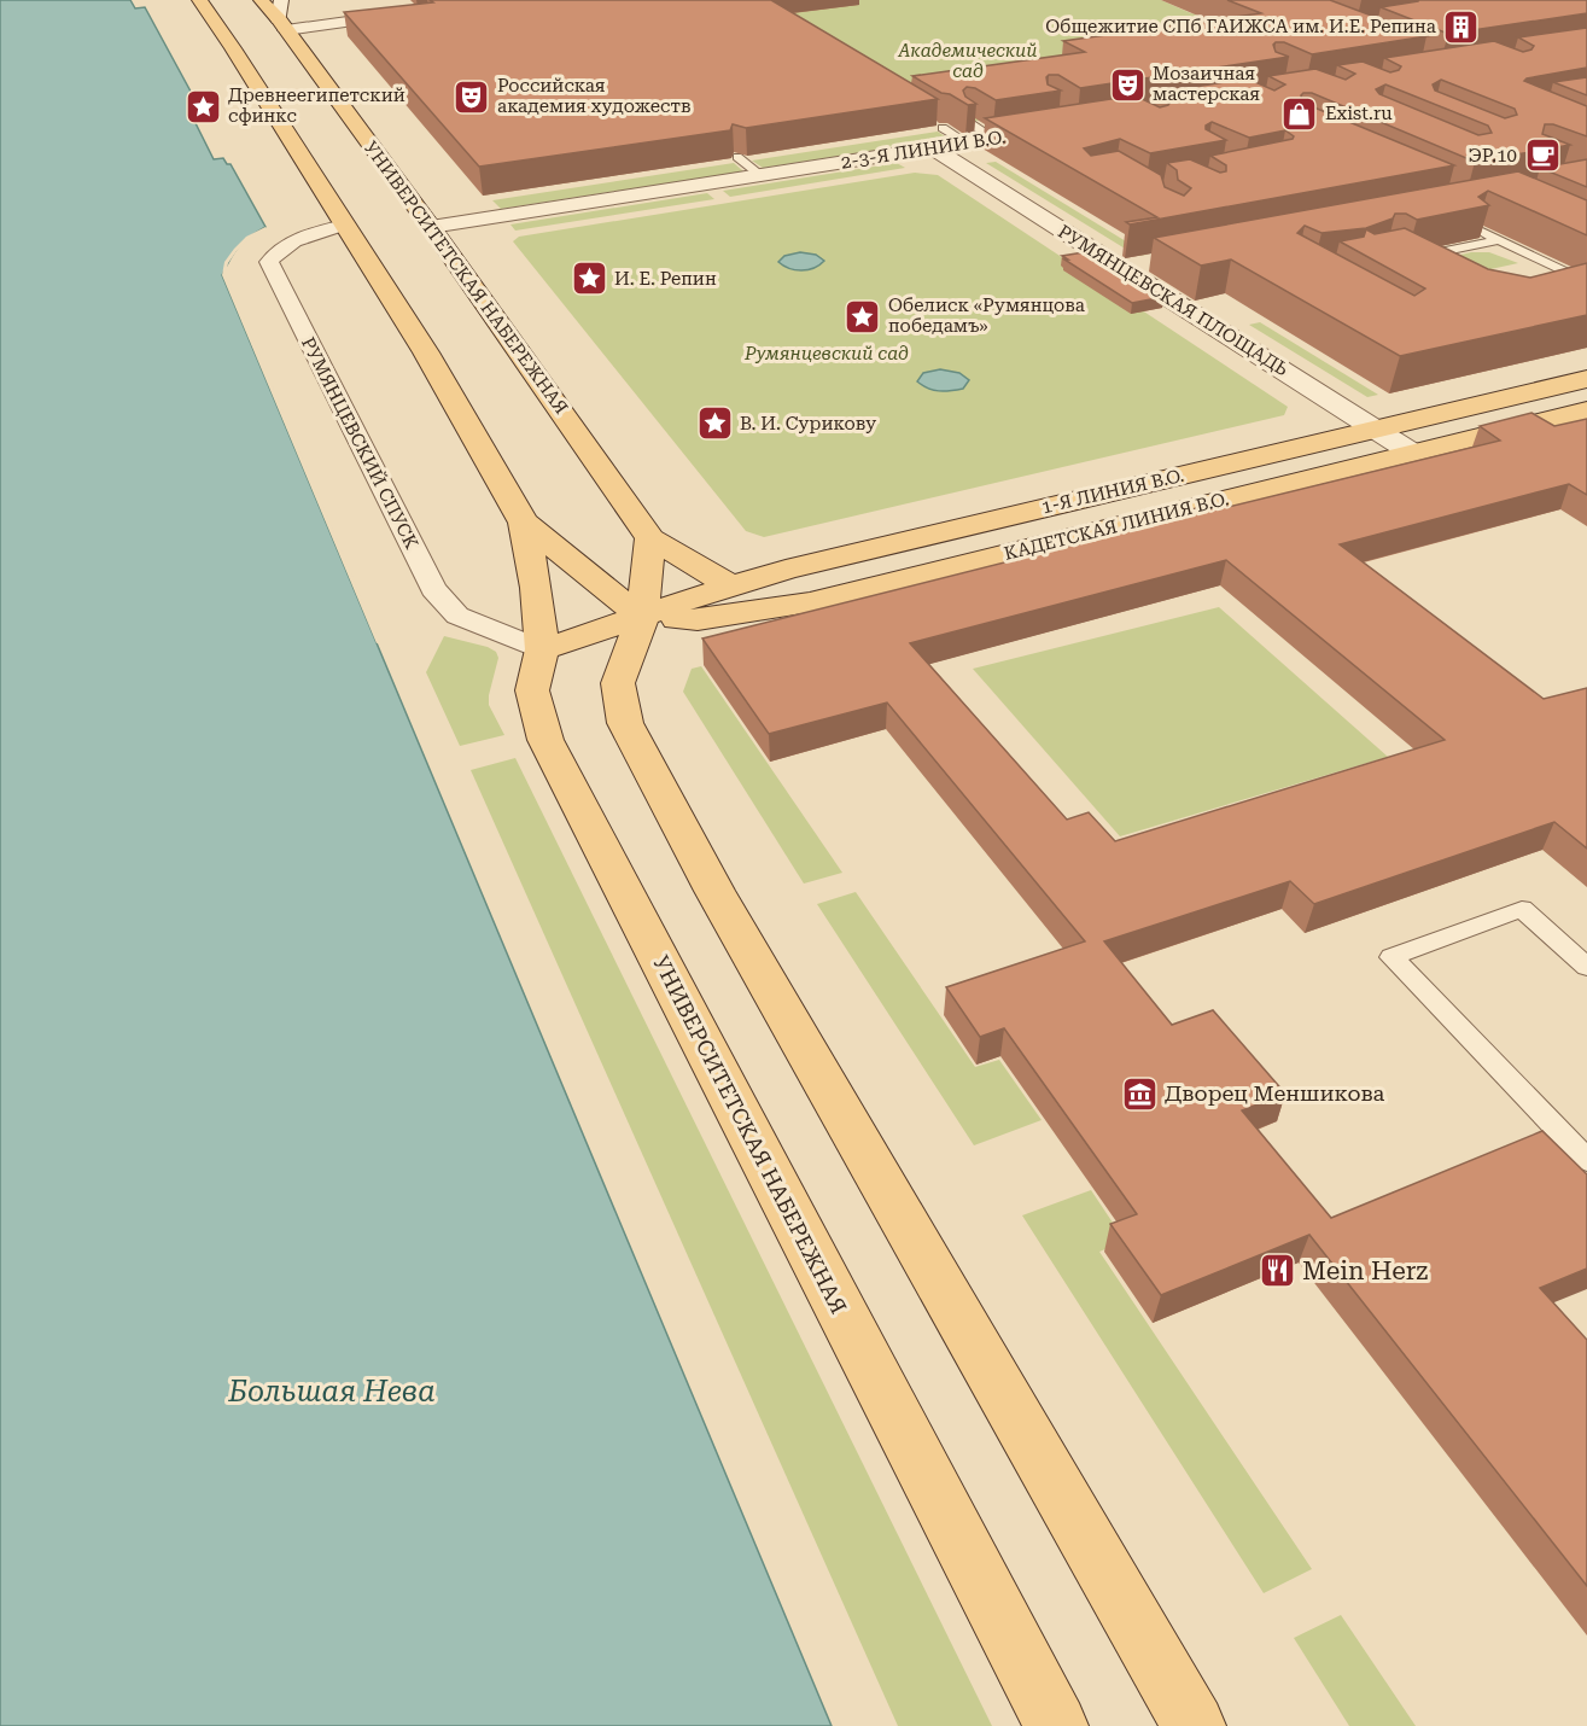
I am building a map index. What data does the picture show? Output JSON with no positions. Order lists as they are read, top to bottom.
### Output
{
  "streets": {
    "main road": ["УНИВЕРСИТЕТСКАЯ НАБЕРЕЖНАЯ", "1-Я ЛИНИЯ В.О.", "КАДЕТСКАЯ ЛИНИЯ В.О."],
    "street": ["2-3-Я ЛИНИИ В.О.", "РУМЯНЦЕВСКАЯ ПЛОЩАДЬ", "РУМЯНЦЕВСКИЙ СПУСК"]
  },
  "crossings": [
    ["2-3-Я ЛИНИИ В.О.", "УНИВЕРСИТЕТСКАЯ НАБЕРЕЖНАЯ"],
    ["2-3-Я ЛИНИИ В.О.", "РУМЯНЦЕВСКАЯ ПЛОЩАДЬ"],
    ["УНИВЕРСИТЕТСКАЯ НАБЕРЕЖНАЯ", "РУМЯНЦЕВСКИЙ СПУСК"],
    ["УНИВЕРСИТЕТСКАЯ НАБЕРЕЖНАЯ", "1-Я ЛИНИЯ В.О."],
    ["УНИВЕРСИТЕТСКАЯ НАБЕРЕЖНАЯ", "КАДЕТСКАЯ ЛИНИЯ В.О."],
    ["РУМЯНЦЕВСКАЯ ПЛОЩАДЬ", "1-Я ЛИНИЯ В.О."],
    ["РУМЯНЦЕВСКАЯ ПЛОЩАДЬ", "КАДЕТСКАЯ ЛИНИЯ В.О."],
    ["РУМЯНЦЕВСКИЙ СПУСК", "1-Я ЛИНИЯ В.О."],
    ["1-Я ЛИНИЯ В.О.", "КАДЕТСКАЯ ЛИНИЯ В.О."]
  ],
  "water": ["Большая Нева"],
  "parks": ["Академический сад", "Румянцевский сад"],
  "places": {
    "building": ["Общежитие СПб ГАИЖСА им. И.Е. Репина"],
    "theatre": ["Мозаичная мастерская", "Российская академия художеств"],
    "place": [
      "Древнеегипетский сфинкс",
      "И. Е. Репин",
      "Обелиск «Румянцова победамъ»",
      "В. И. Сурикову"
    ],
    "shop": ["Exist.ru"],
    "cafe": ["ЭР.10"],
    "museum": ["Дворец Меншикова"],
    "restaurant": ["Mein Herz"]
  }
}
